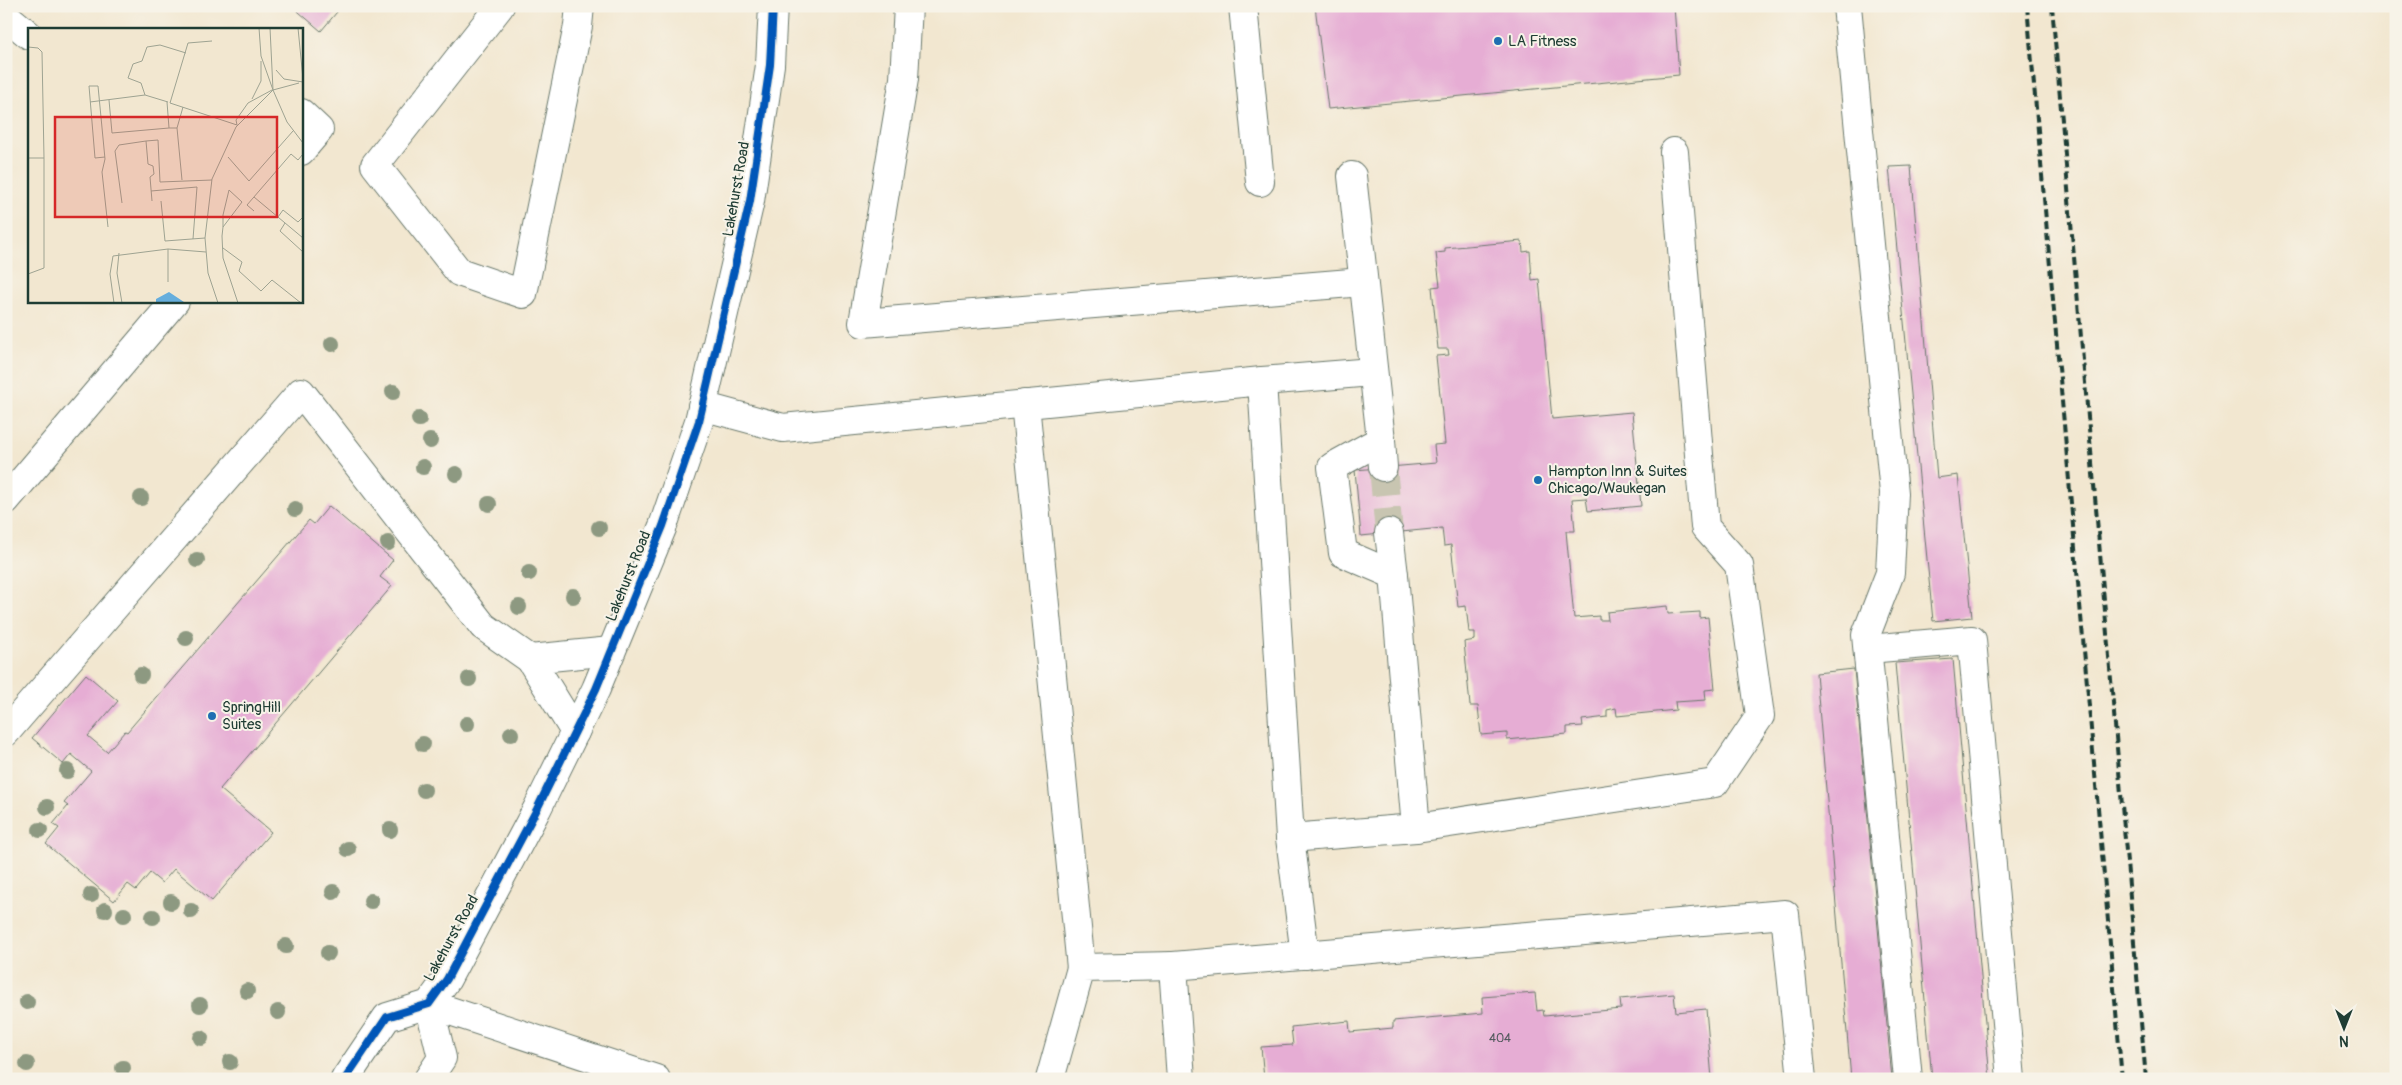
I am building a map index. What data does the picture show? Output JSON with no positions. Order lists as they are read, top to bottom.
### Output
{
  "streets": {
    "street": ["Lakehurst Road"]
  },
  "places": ["LA Fitness", "Hampton Inn & Suites Chicago/Waukegan", "SpringHill Suites"],
  "house_numbers": ["404"],
  "north": "bottom"
}
